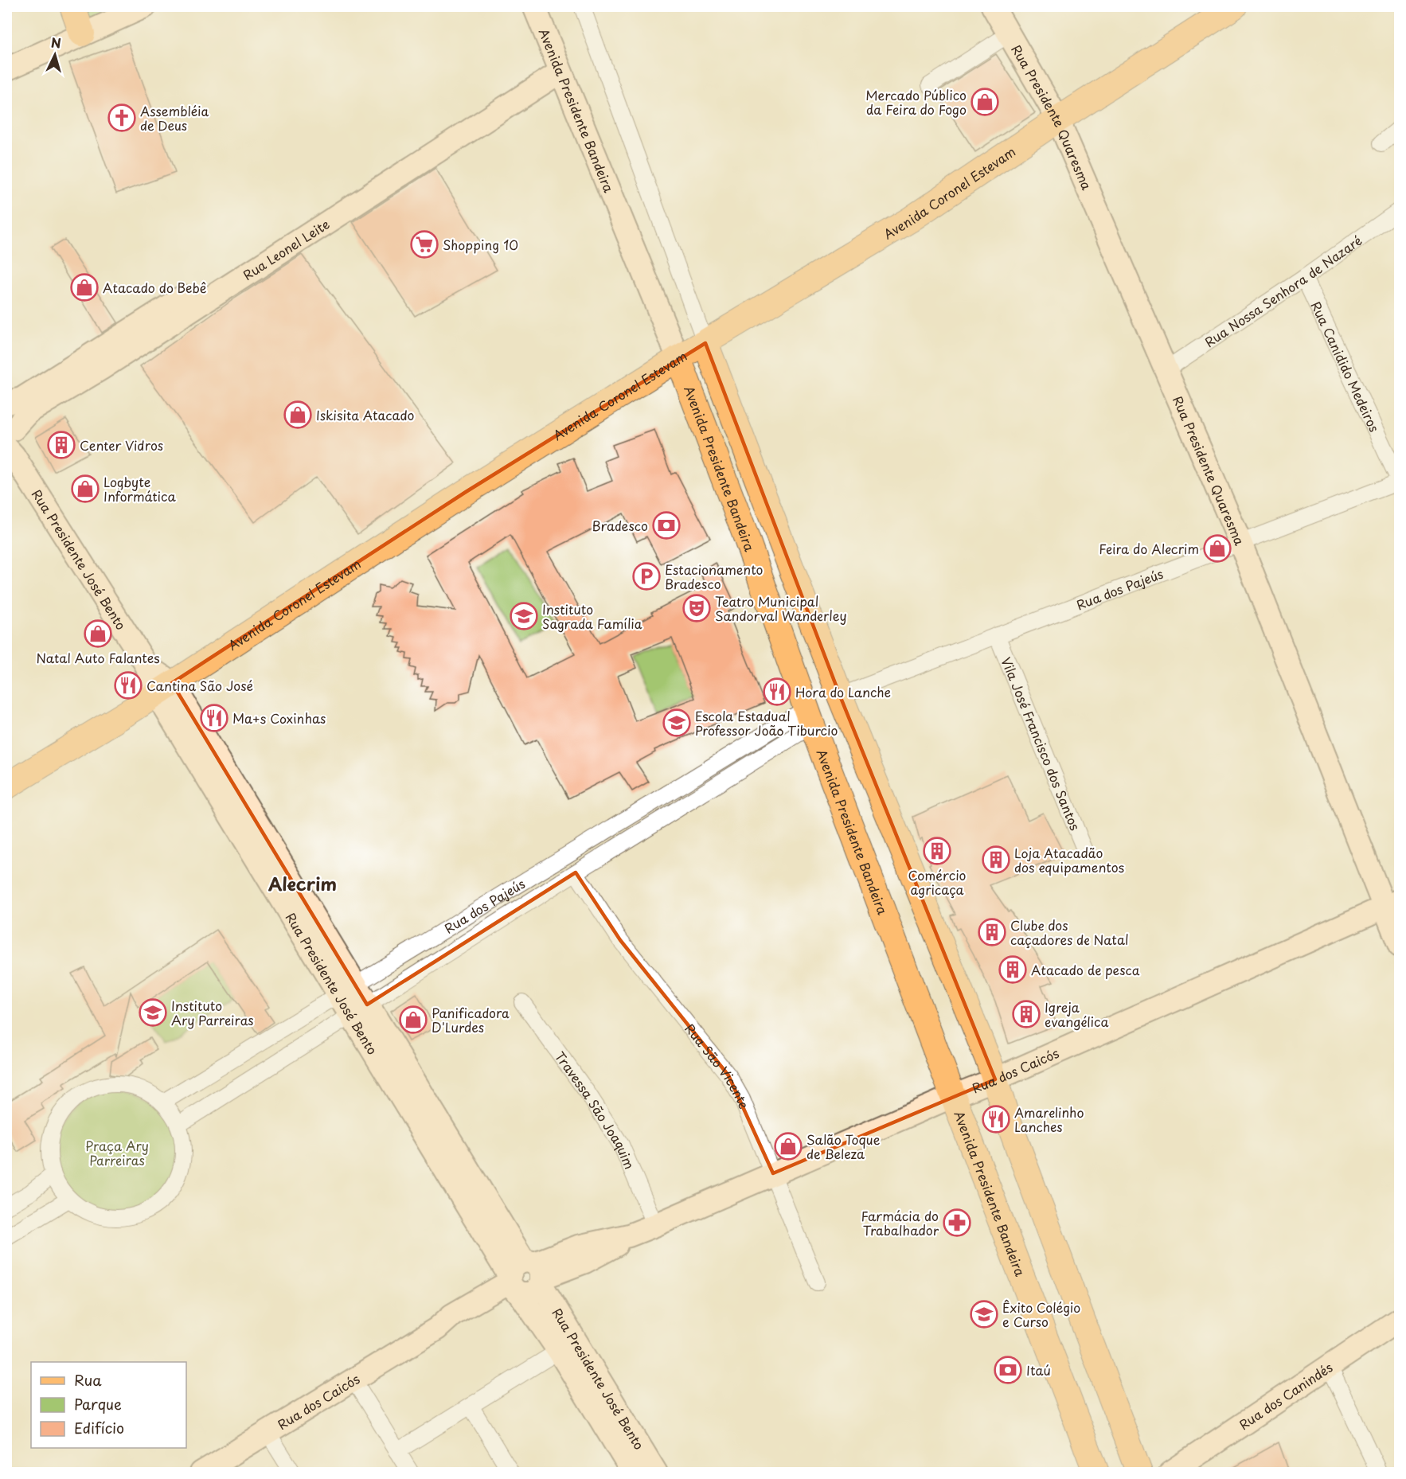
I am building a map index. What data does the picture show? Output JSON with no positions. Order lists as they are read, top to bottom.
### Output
{
  "streets": {
    "main road": ["Avenida Presidente Bandeira", "Avenida Coronel Estevam"],
    "street": [
      "Rua Presidente Quaresma",
      "Rua Leonel Leite",
      "Rua Nossa Senhora de Nazaré",
      "Rua Canidido Medeiros",
      "Rua Presidente José Bento",
      "Rua dos Pajeús",
      "Vila José Francisco dos Santos",
      "Rua São Vicente",
      "Rua dos Caicós",
      "Travessa São Joaquim",
      "Rua dos Canindés"
    ]
  },
  "crossings": [
    ["Avenida Presidente Bandeira", "Avenida Coronel Estevam"],
    ["Avenida Presidente Bandeira", "Rua Leonel Leite"],
    ["Avenida Presidente Bandeira", "Rua dos Pajeús"],
    ["Avenida Presidente Bandeira", "Rua dos Caicós"],
    ["Rua Presidente Quaresma", "Avenida Coronel Estevam"],
    ["Rua Presidente Quaresma", "Rua Nossa Senhora de Nazaré"],
    ["Rua Presidente Quaresma", "Rua dos Pajeús"],
    ["Rua Presidente Quaresma", "Rua dos Caicós"],
    ["Avenida Coronel Estevam", "Rua Presidente José Bento"],
    ["Rua Leonel Leite", "Rua Presidente José Bento"],
    ["Rua Nossa Senhora de Nazaré", "Rua Canidido Medeiros"],
    ["Rua Canidido Medeiros", "Rua dos Pajeús"],
    ["Rua Presidente José Bento", "Rua dos Pajeús"],
    ["Rua Presidente José Bento", "Rua dos Caicós"],
    ["Rua dos Pajeús", "Vila José Francisco dos Santos"],
    ["Rua dos Pajeús", "Rua São Vicente"],
    ["Rua São Vicente", "Rua dos Caicós"],
    ["Rua dos Caicós", "Travessa São Joaquim"]
  ],
  "districts": ["Alecrim"],
  "parks": ["Praça Ary Parreiras"],
  "places": {
    "shop": [
      "Mercado Público da Feira do Fogo",
      "Atacado do Bebê",
      "Iskisita Atacado",
      "Logbyte Informática",
      "Feira do Alecrim",
      "Natal Auto Falantes",
      "Panificadora D'Lurdes",
      "Salão Toque de Beleza"
    ],
    "church": ["Assembléia de Deus"],
    "supermarket": ["Shopping 10"],
    "building": [
      "Center Vidros",
      "Comércio agricaça",
      "Loja Atacadão dos equipamentos",
      "Clube dos caçadores de Natal",
      "Atacado de pesca",
      "Igreja evangélica"
    ],
    "bank": ["Bradesco", "Itaú"],
    "parking": ["Estacionamento Bradesco"],
    "theatre": ["Teatro Municipal Sandorval Wanderley"],
    "school or university": [
      "Instituto Sagrada Família",
      "Escola Estadual Professor João Tiburcio",
      "Instituto Ary Parreiras",
      "Êxito Colégio e Curso"
    ],
    "restaurant": [
      "Cantina São José",
      "Hora do Lanche",
      "Ma+s Coxinhas",
      "Amarelinho Lanches"
    ],
    "pharmacy": ["Farmácia do Trabalhador"]
  },
  "legend": ["Rua", "Parque", "Edifício"],
  "north": "top"
}
